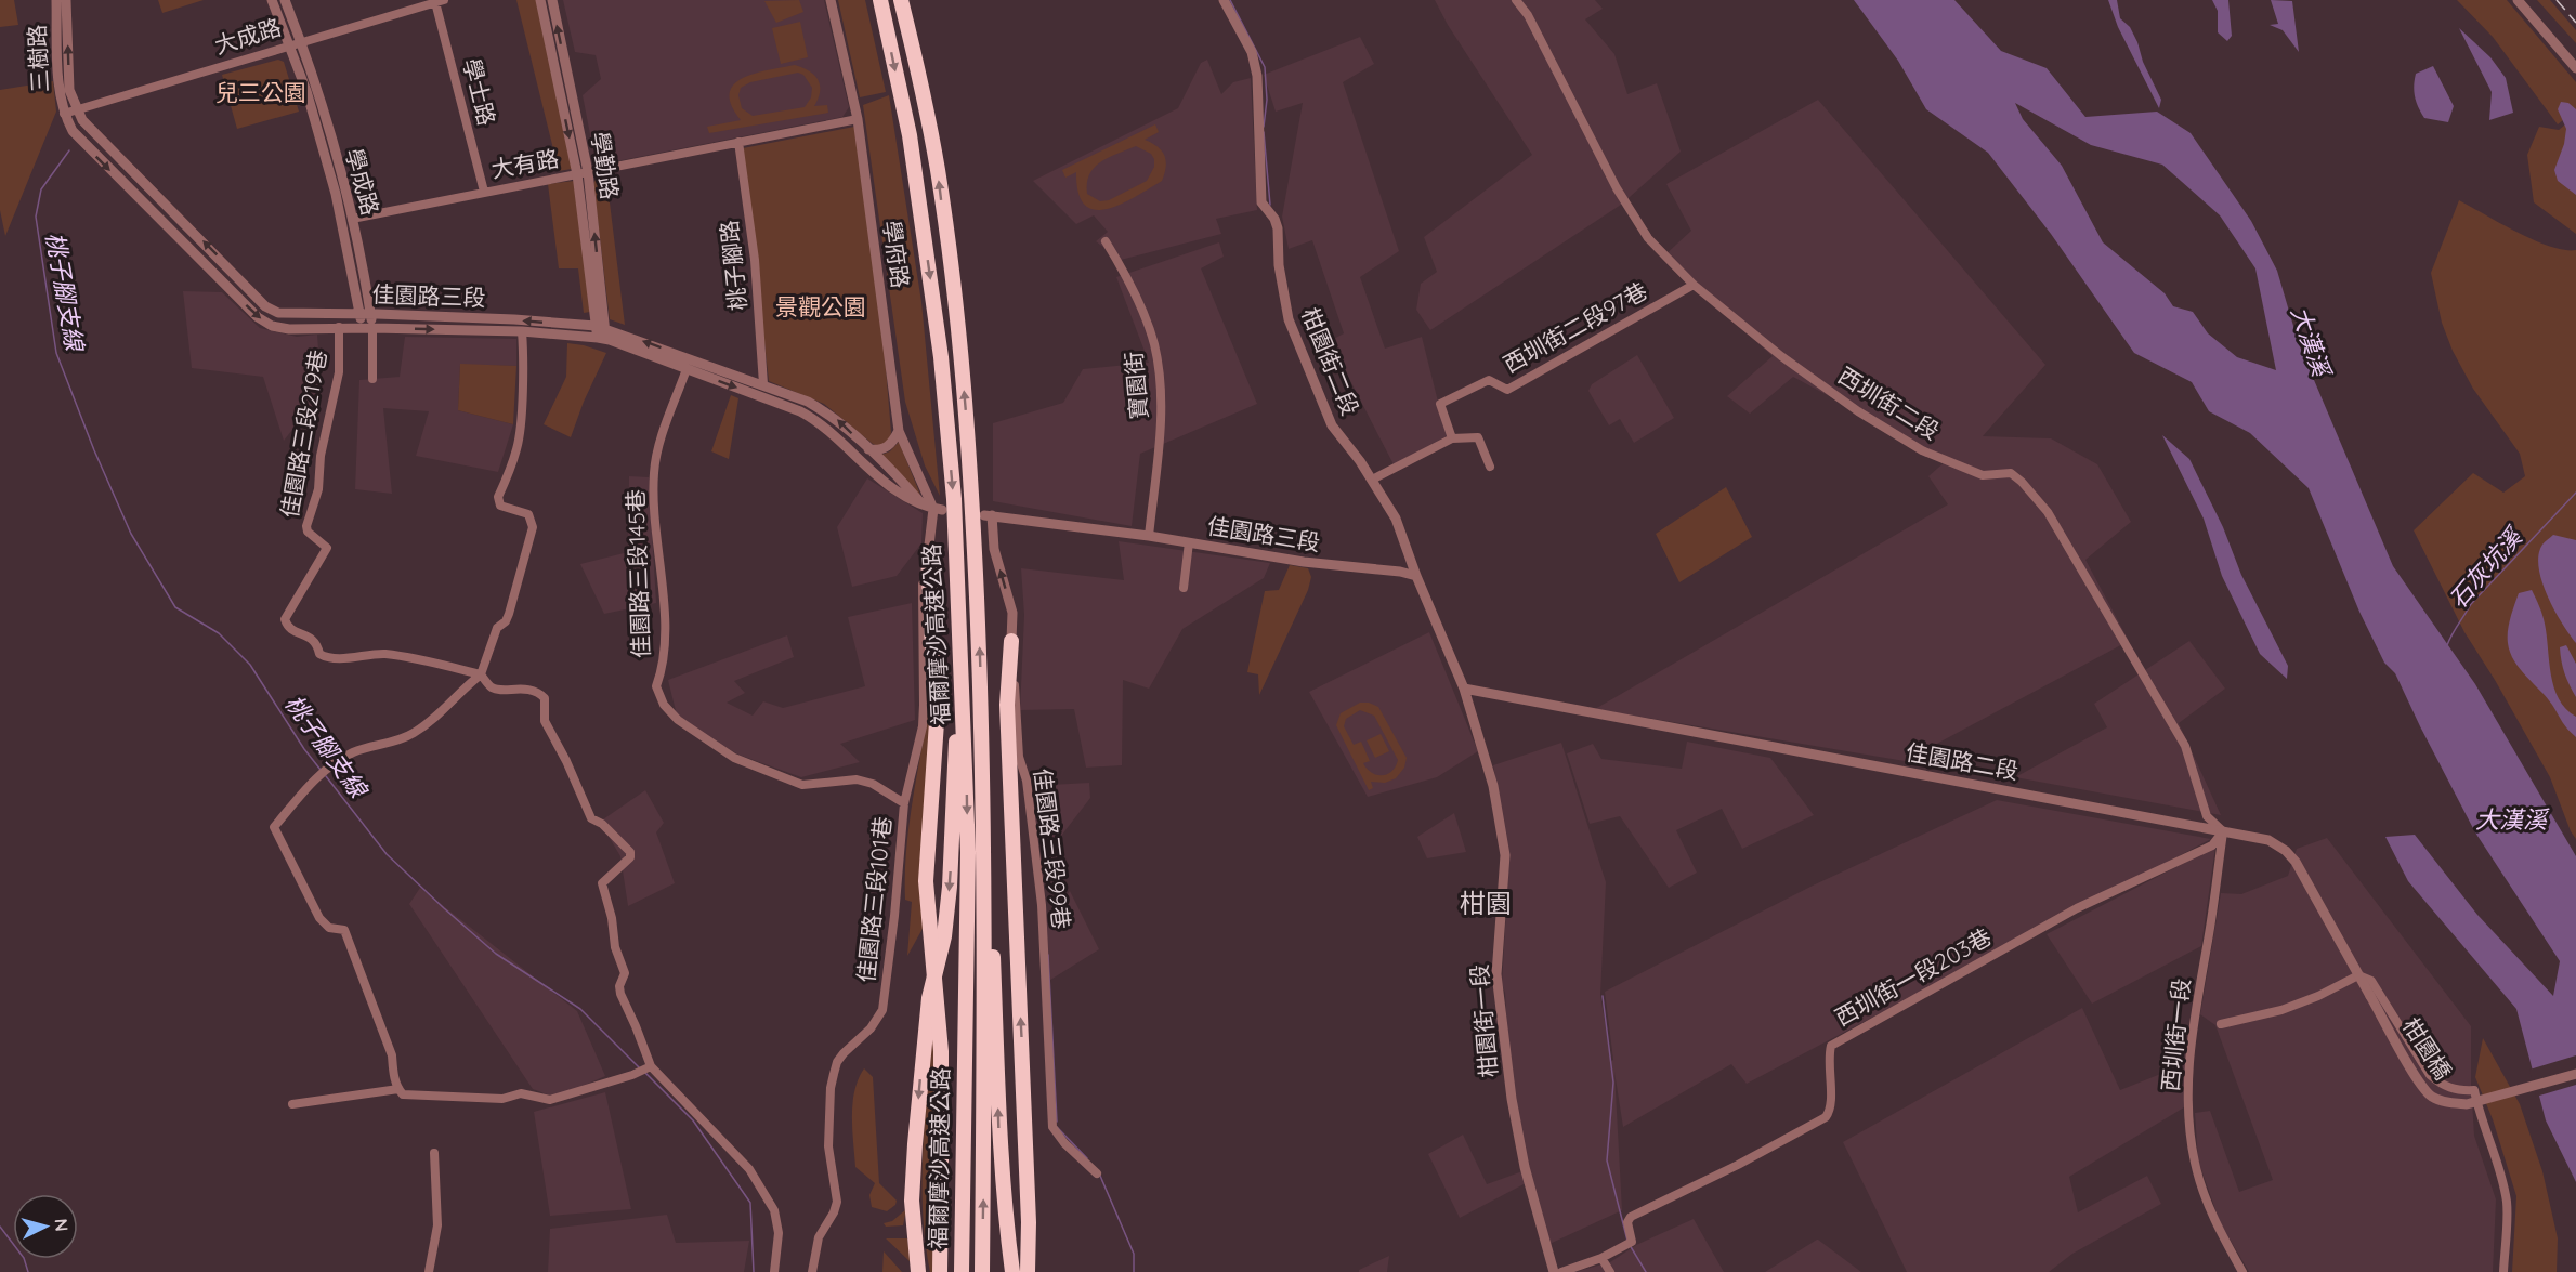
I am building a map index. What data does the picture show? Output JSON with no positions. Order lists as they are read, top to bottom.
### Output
{
  "streets": {
    "highway": ["福爾摩沙高速公路"],
    "street": [
      "大成路",
      "三樹路",
      "學士路",
      "大有路",
      "學勤路",
      "學成路",
      "學府路",
      "桃子腳路",
      "佳園路三段",
      "西圳街二段97巷",
      "柑園街二段",
      "寶園街",
      "西圳街二段",
      "佳園路三段219巷",
      "佳園路三段145巷",
      "佳園路二段",
      "佳園路三段99巷",
      "佳園路三段101巷",
      "西圳街一段203巷",
      "柑園街一段",
      "西圳街一段",
      "柑園橋"
    ]
  },
  "crossings": [
    ["大成路", "三樹路"],
    ["大成路", "學士路"],
    ["大成路", "學成路"],
    ["大成路", "佳園路三段"],
    ["三樹路", "佳園路三段"],
    ["學士路", "大有路"],
    ["大有路", "學勤路"],
    ["大有路", "學成路"],
    ["大有路", "學府路"],
    ["大有路", "桃子腳路"],
    ["學勤路", "佳園路三段"],
    ["學成路", "佳園路三段"],
    ["學府路", "佳園路三段"],
    ["學府路", "佳園路三段101巷"],
    ["桃子腳路", "佳園路三段"],
    ["佳園路三段", "柑園街二段"],
    ["佳園路三段", "寶園街"],
    ["佳園路三段", "佳園路三段219巷"],
    ["佳園路三段", "佳園路三段145巷"],
    ["佳園路三段", "佳園路三段99巷"],
    ["佳園路三段", "佳園路三段101巷"],
    ["西圳街二段97巷", "西圳街二段"],
    ["西圳街二段", "佳園路二段"],
    ["西圳街二段", "西圳街一段203巷"],
    ["西圳街二段", "西圳街一段"],
    ["佳園路三段145巷", "佳園路三段101巷"],
    ["佳園路二段", "西圳街一段203巷"],
    ["佳園路二段", "柑園街一段"],
    ["佳園路二段", "西圳街一段"],
    ["佳園路二段", "柑園橋"],
    ["西圳街一段203巷", "西圳街一段"]
  ],
  "districts": ["柑園"],
  "water": ["桃子腳支線", "大漢溪", "石灰坑溪"],
  "parks": ["兒三公園", "景觀公園"],
  "north": "right"
}
